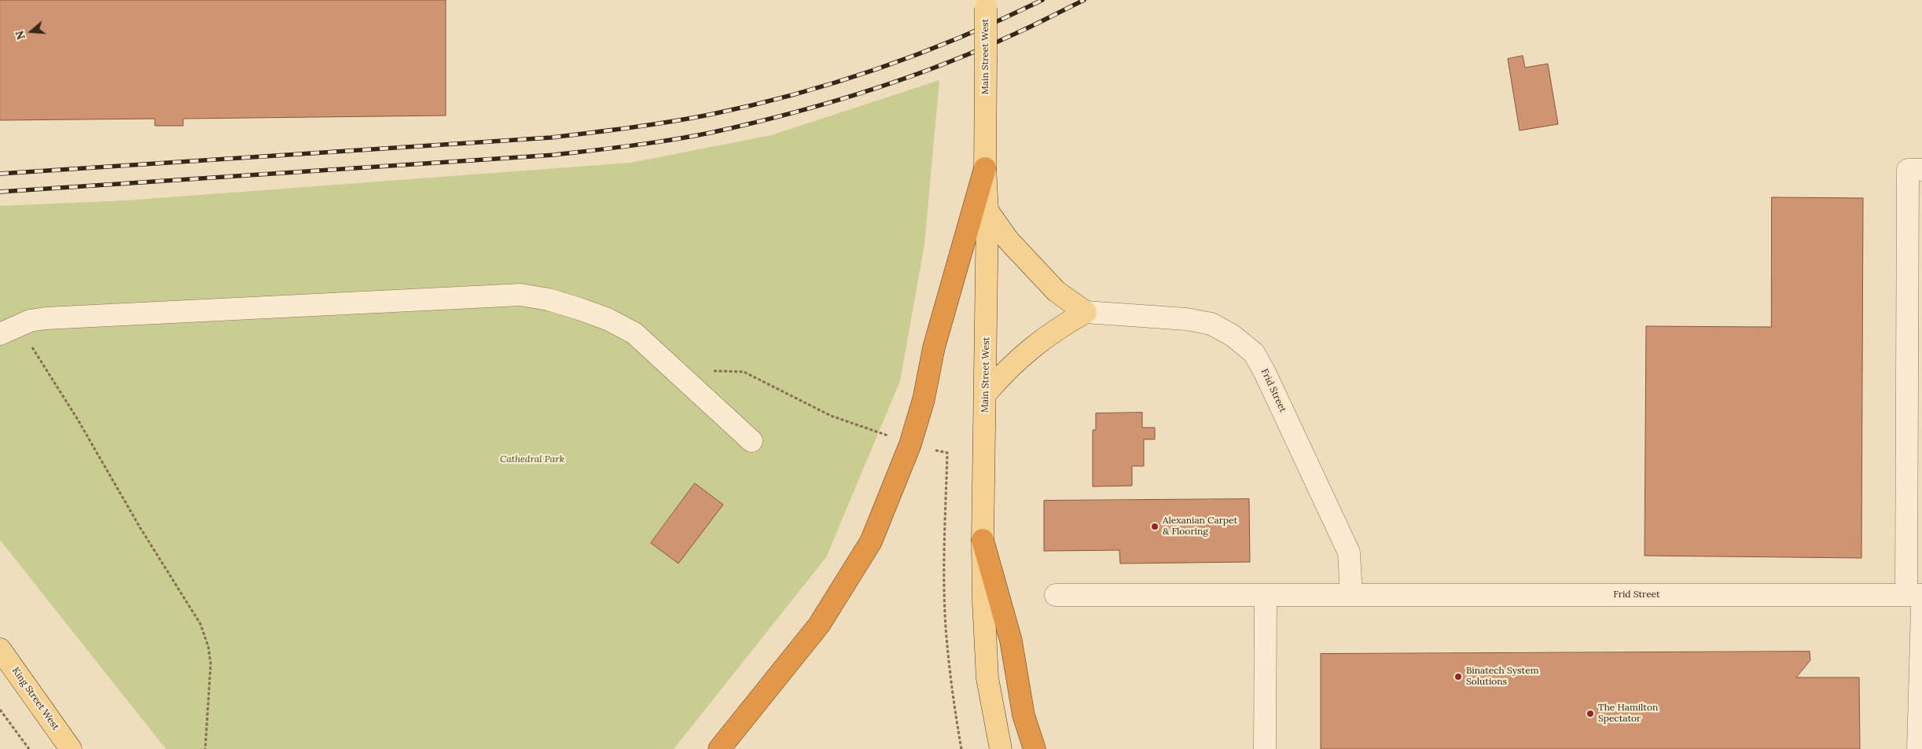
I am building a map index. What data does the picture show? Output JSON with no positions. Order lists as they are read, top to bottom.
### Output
{
  "streets": {
    "main road": ["Main Street West", "King Street West"],
    "street": ["Frid Street"]
  },
  "parks": ["Cathedral Park"],
  "places": ["Alexanian Carpet & Flooring", "Binatech System Solutions", "The Hamilton Spectator"],
  "north": "left"
}
